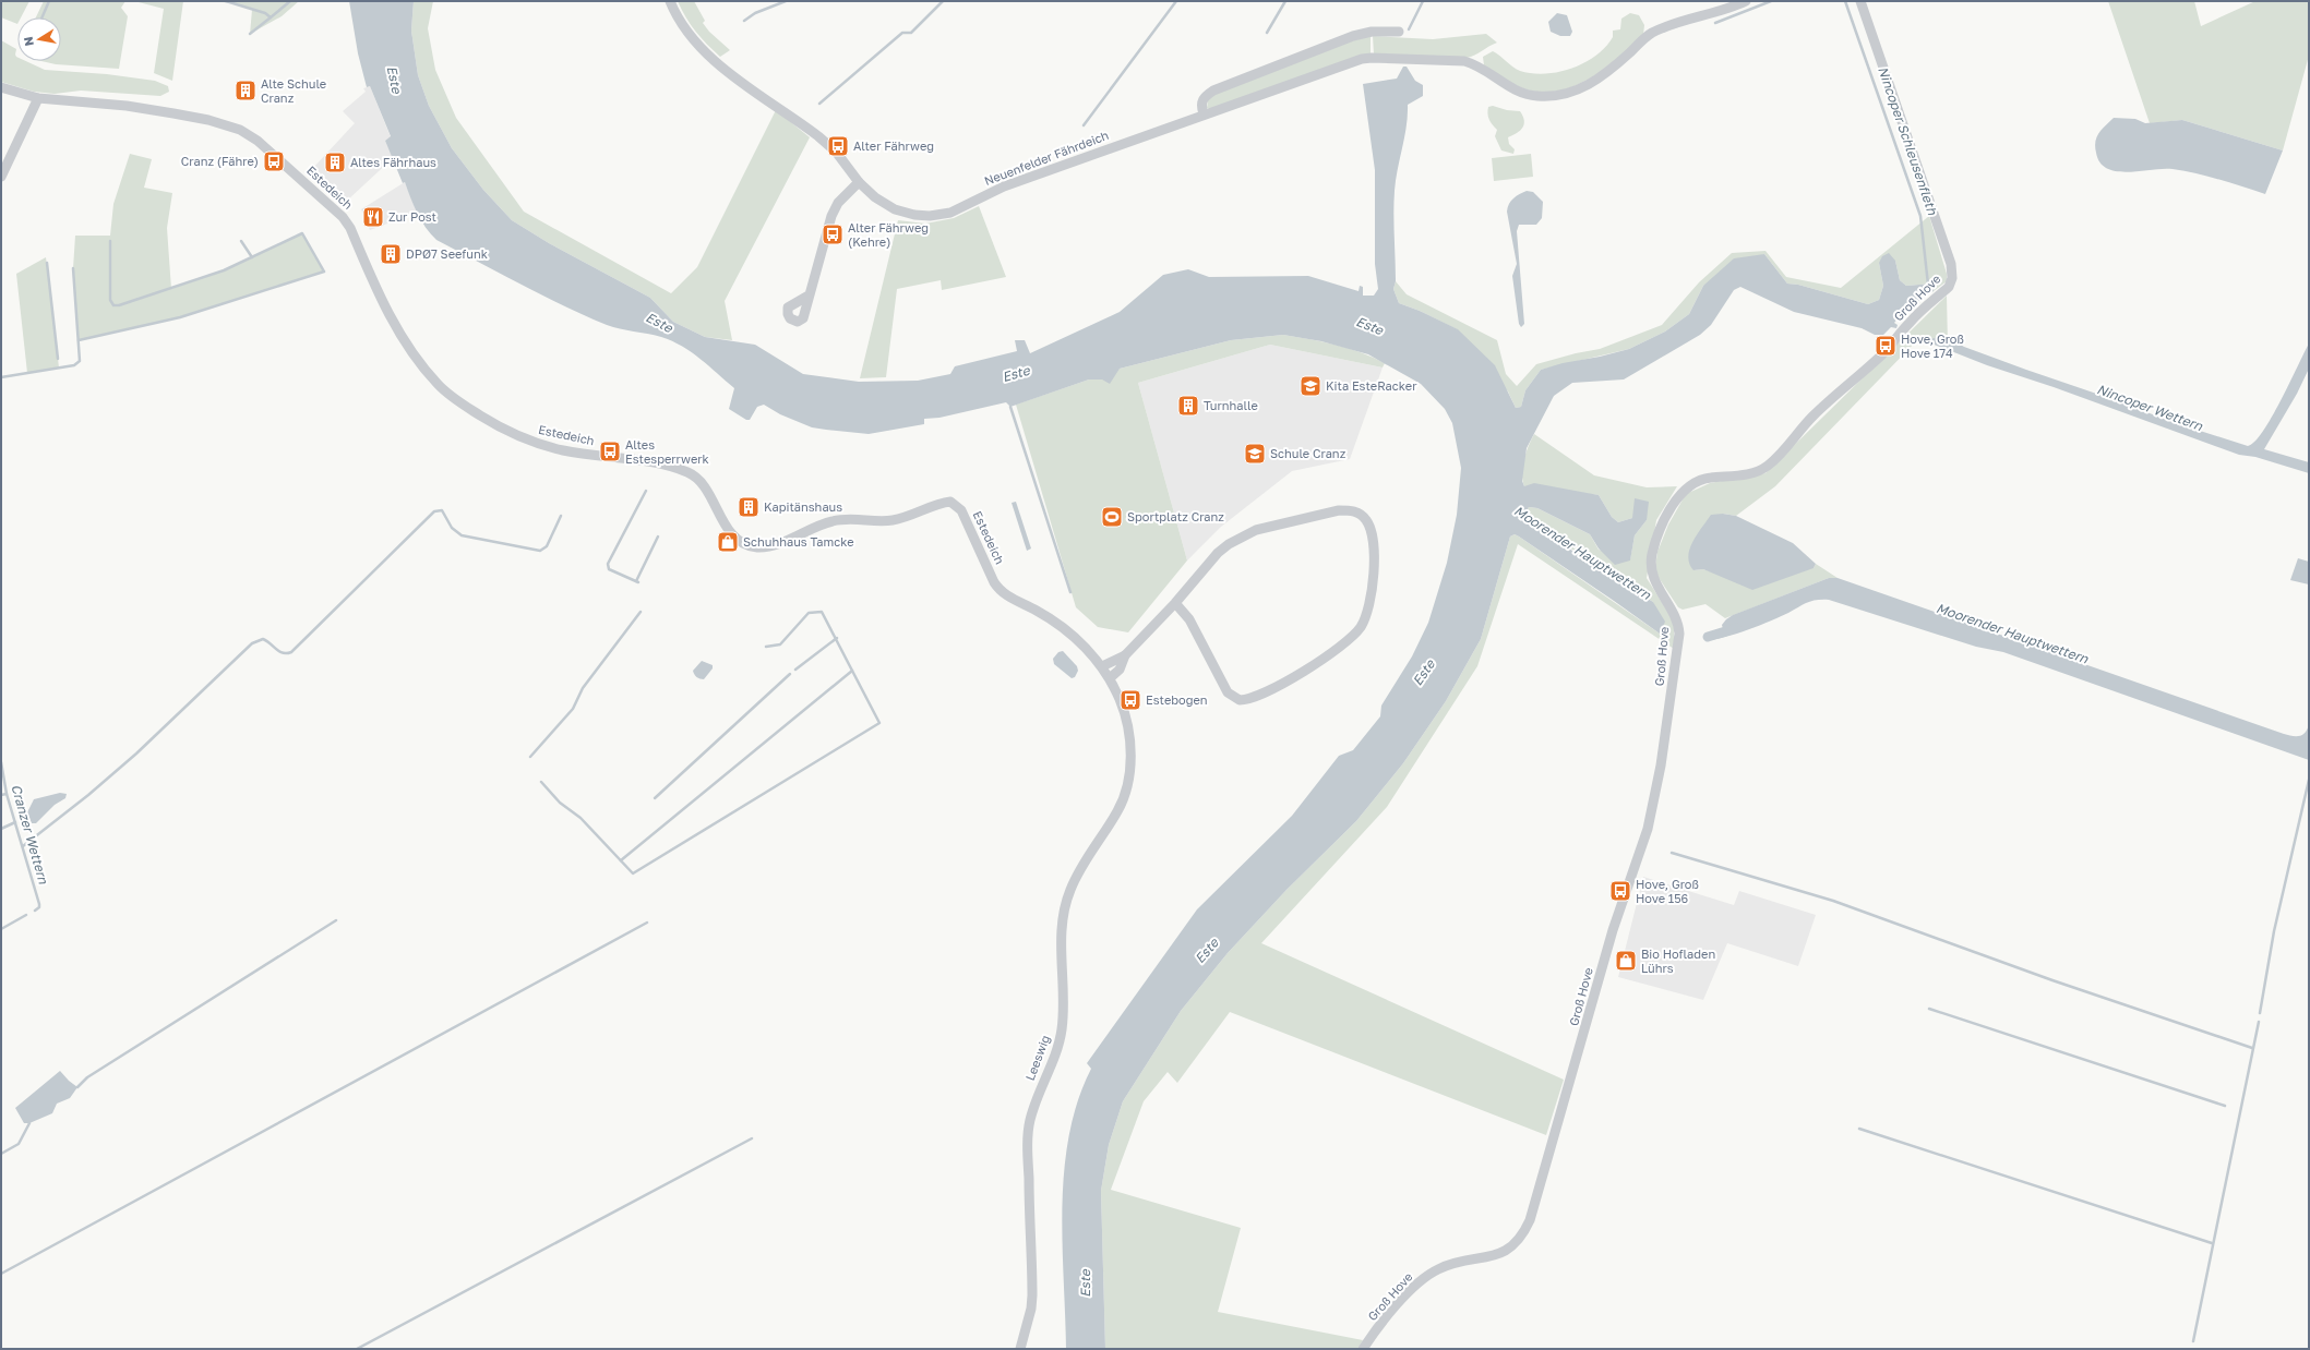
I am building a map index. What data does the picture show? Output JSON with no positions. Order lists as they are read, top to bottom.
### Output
{
  "streets": {
    "street": [
      "Neuenfelder Fährdeich",
      "Estedeich",
      "Groß Hove",
      "Leeswig"
    ]
  },
  "crossings": [
    ["Estedeich", "Leeswig"]
  ],
  "water": [
    "Este",
    "Nincoper Schleusenfleth",
    "Nincoper Wettern",
    "Moorender Hauptwettern",
    "Cranzer Wettern"
  ],
  "places": {
    "building": [
      "Alte Schule Cranz",
      "Altes Fährhaus",
      "DPØ7 Seefunk",
      "Turnhalle",
      "Kapitänshaus"
    ],
    "bus stop": [
      "Alter Fährweg",
      "Cranz (Fähre)",
      "Alter Fährweg (Kehre)",
      "Hove, Groß Hove 174",
      "Altes Estesperrwerk",
      "Estebogen",
      "Hove, Groß Hove 156"
    ],
    "restaurant": ["Zur Post"],
    "school or university": ["Kita EsteRacker", "Schule Cranz"],
    "sports": ["Sportplatz Cranz"],
    "shop": ["Schuhhaus Tamcke", "Bio Hofladen Lührs"]
  },
  "north": "left"
}
